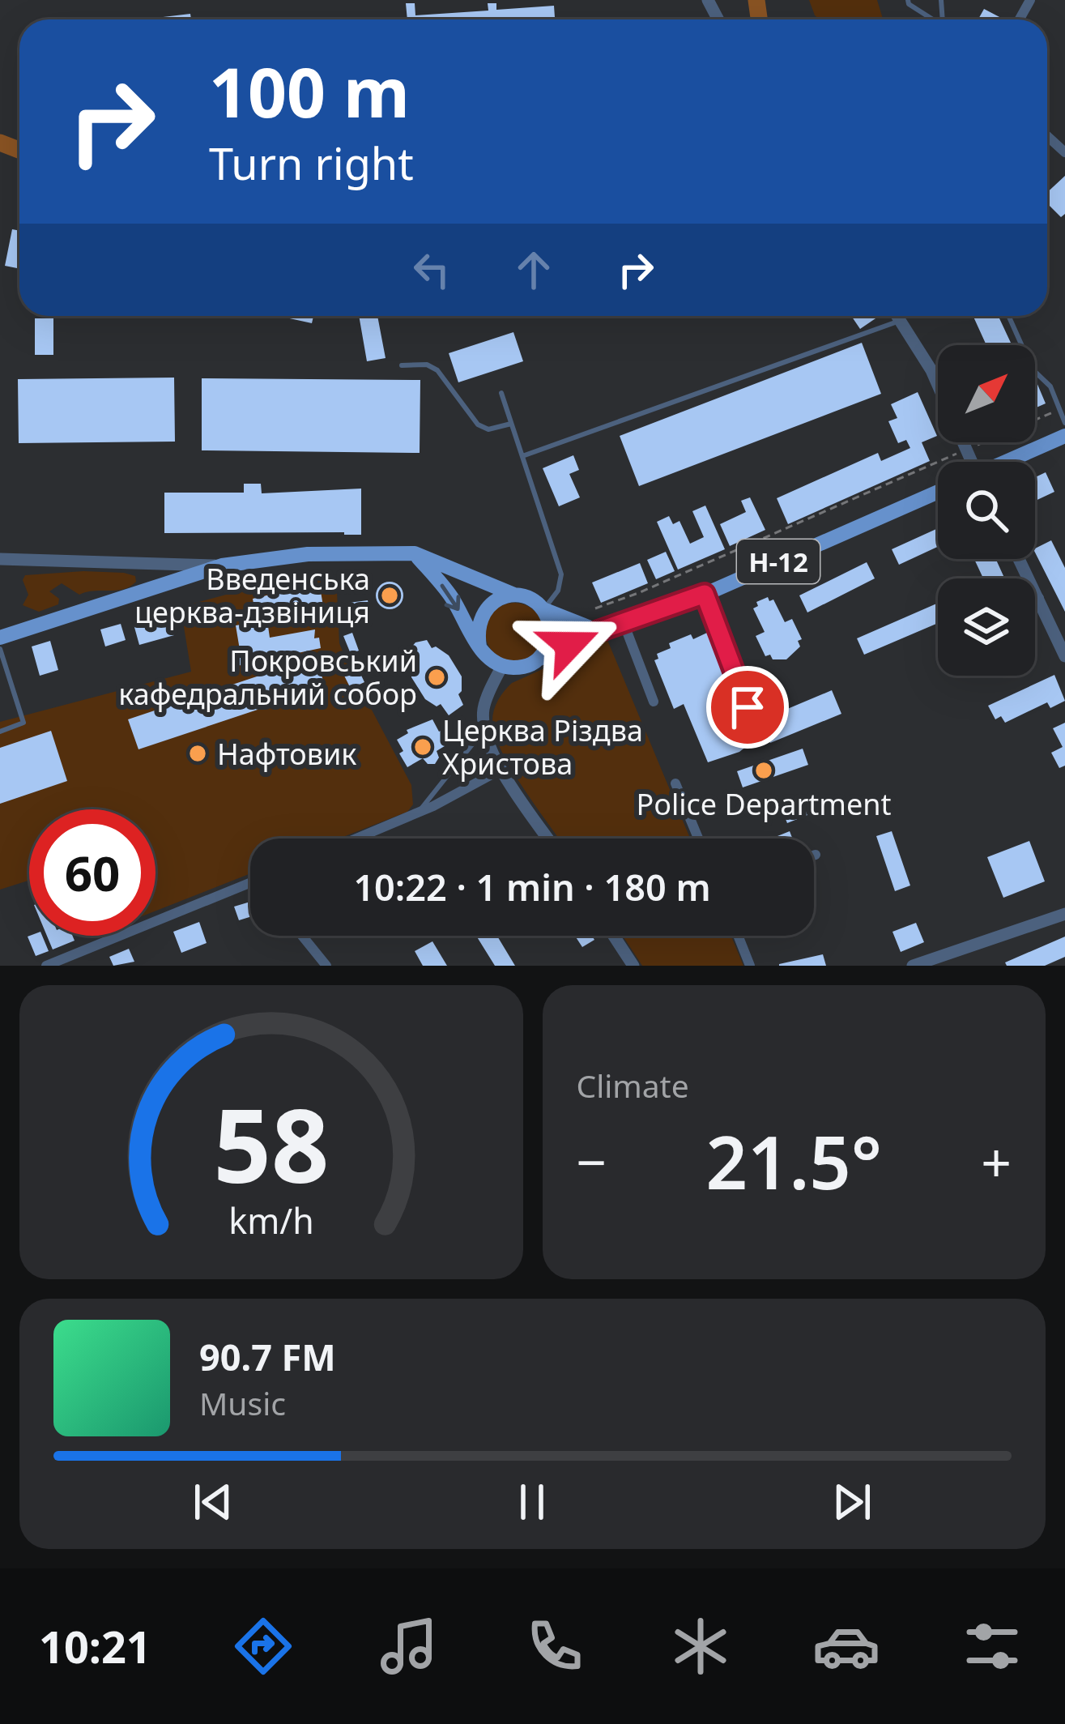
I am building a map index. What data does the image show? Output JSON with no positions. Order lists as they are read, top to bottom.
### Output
{
  "streets": {
    "main road": ["Н-12"]
  },
  "places": [
    "Введенська церква-дзвіниця",
    "Покровський кафедральний собор",
    "Церква Різдва Христова",
    "Нафтовик",
    "Police Department"
  ],
  "north": "top right",
  "page": {
    "turn": ["100 m", "Turn right"],
    "limit": "60",
    "trip": "10:22 · 1 min · 180 m",
    "tile": "Climate",
    "heat": ["−", "21.5°", "+"],
    "song": ["90.7 FM", "Music"],
    "tabs": "10:21",
    "gauge": ["58", "km/h"]
  }
}
